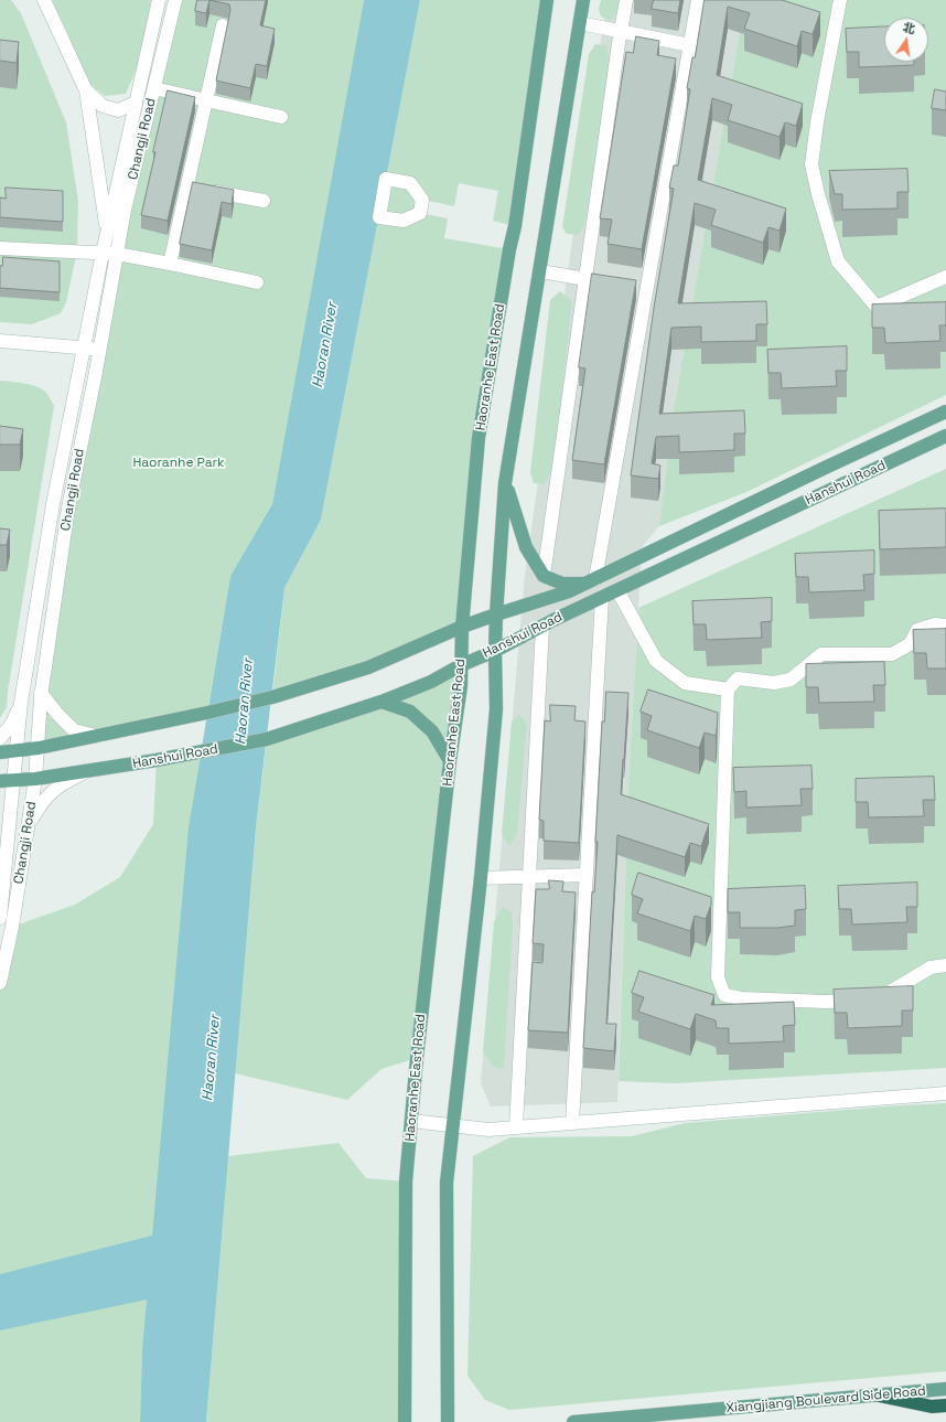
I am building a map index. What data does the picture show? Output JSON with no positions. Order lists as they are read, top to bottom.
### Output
{
  "streets": {
    "main road": ["Haoranhe East Road", "Hanshui Road", "Xiangjiang Boulevard Side Road"],
    "street": ["Changji Road"]
  },
  "crossings": [
    ["Changji Road", "Hanshui Road"],
    ["Haoranhe East Road", "Hanshui Road"]
  ],
  "water": ["Haoran River"],
  "parks": ["Haoranhe Park"],
  "north": "top"
}
